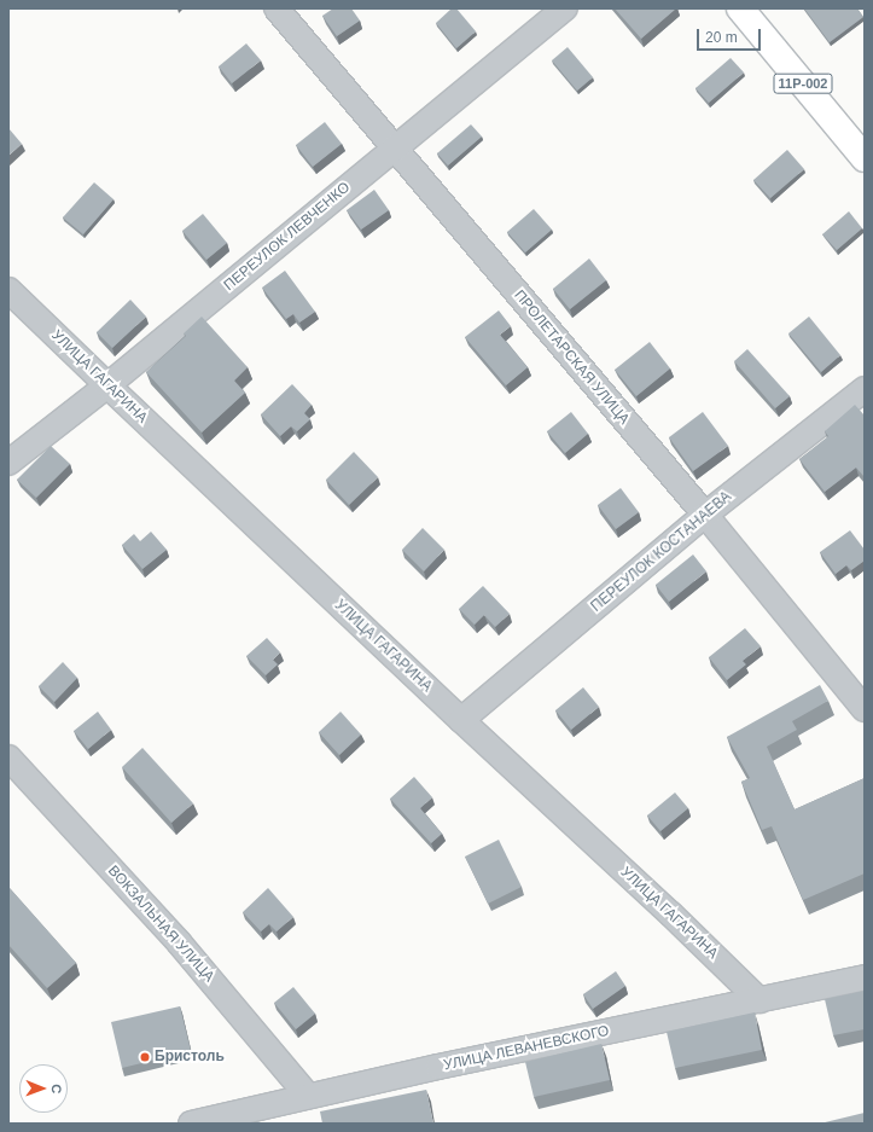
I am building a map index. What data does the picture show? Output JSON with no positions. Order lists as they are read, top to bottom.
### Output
{
  "streets": {
    "main road": ["11Р-002"],
    "street": [
      "ПЕРЕУЛОК ЛЕВЧЕНКО",
      "ПРОЛЕТАРСКАЯ УЛИЦА",
      "УЛИЦА ГАГАРИНА",
      "ПЕРЕУЛОК КОСТАНАЕВА",
      "ВОКЗАЛЬНАЯ УЛИЦА",
      "УЛИЦА ЛЕВАНЕВСКОГО"
    ]
  },
  "crossings": [
    ["ПЕРЕУЛОК ЛЕВЧЕНКО", "ПРОЛЕТАРСКАЯ УЛИЦА"],
    ["ПЕРЕУЛОК ЛЕВЧЕНКО", "УЛИЦА ГАГАРИНА"],
    ["ПРОЛЕТАРСКАЯ УЛИЦА", "ПЕРЕУЛОК КОСТАНАЕВА"],
    ["УЛИЦА ГАГАРИНА", "ПЕРЕУЛОК КОСТАНАЕВА"],
    ["УЛИЦА ГАГАРИНА", "УЛИЦА ЛЕВАНЕВСКОГО"],
    ["ВОКЗАЛЬНАЯ УЛИЦА", "УЛИЦА ЛЕВАНЕВСКОГО"]
  ],
  "places": ["Бристоль"],
  "scale_bar": "20 m",
  "north": "right"
}
